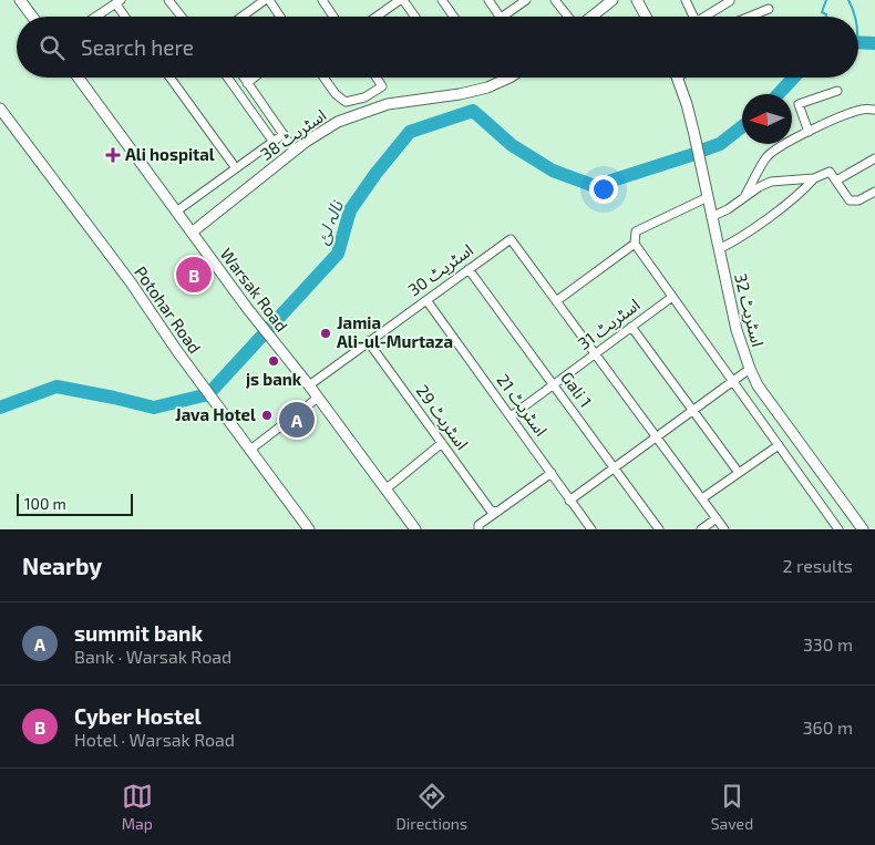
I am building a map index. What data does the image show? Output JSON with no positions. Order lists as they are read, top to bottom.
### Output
{
  "streets": {
    "street": [
      "اسٹریٹ 38",
      "اسٹریٹ 30",
      "Warsak Road",
      "Potohar Road",
      "اسٹریٹ 32",
      "اسٹریٹ 31",
      "Gali 1",
      "اسٹریٹ 21",
      "اسٹریٹ 29"
    ]
  },
  "crossings": [
    ["اسٹریٹ 38", "Warsak Road"],
    ["اسٹریٹ 30", "Warsak Road"],
    ["اسٹریٹ 30", "Gali 1"],
    ["اسٹریٹ 30", "اسٹریٹ 21"],
    ["اسٹریٹ 30", "اسٹریٹ 29"],
    ["اسٹریٹ 31", "Gali 1"],
    ["اسٹریٹ 31", "اسٹریٹ 21"]
  ],
  "water": ["نالہ لئ"],
  "places": {
    "health": ["Ali hospital"],
    "other": ["Jamia Ali-ul-Murtaza", "js bank", "Java Hotel"]
  },
  "scale_bar": "100 m",
  "north": "left",
  "page": {
    "search": "Search here",
    "pins": ["B", "A"],
    "scale": "100 m",
    "heading": ["Nearby", "2 results"],
    "list": [
      {
        "mark": "A",
        "name": "summit bank",
        "note": "Bank · Warsak Road",
        "value": "330 m"
      },
      {
        "mark": "B",
        "name": "Cyber Hostel",
        "note": "Hotel · Warsak Road",
        "value": "360 m"
      }
    ],
    "nav": ["Map", "Directions", "Saved"]
  }
}
